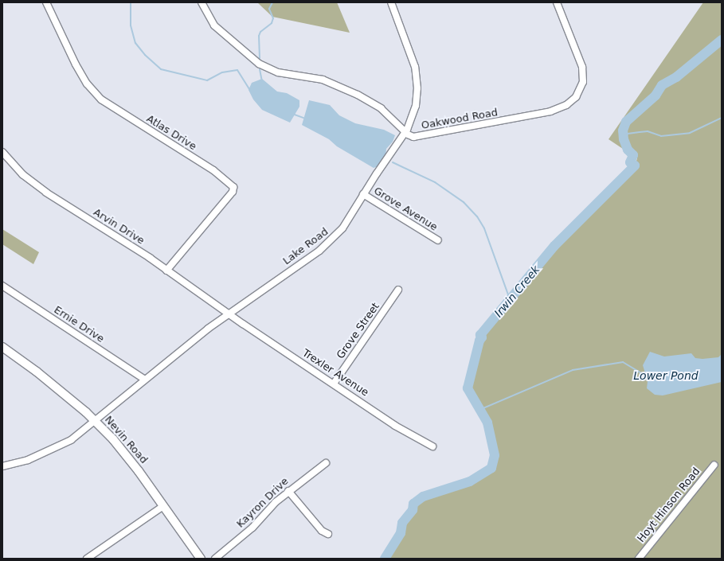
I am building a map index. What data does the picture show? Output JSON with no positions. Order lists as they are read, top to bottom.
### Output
{
  "streets": {
    "main road": ["Nevin Road"],
    "street": [
      "Oakwood Road",
      "Atlas Drive",
      "Grove Avenue",
      "Arvin Drive",
      "Lake Road",
      "Ernie Drive",
      "Grove Street",
      "Trexler Avenue",
      "Kayron Drive",
      "Hoyt Hinson Road"
    ]
  },
  "crossings": [
    ["Oakwood Road", "Lake Road"],
    ["Atlas Drive", "Arvin Drive"],
    ["Grove Avenue", "Lake Road"],
    ["Arvin Drive", "Lake Road"],
    ["Arvin Drive", "Trexler Avenue"],
    ["Lake Road", "Ernie Drive"],
    ["Lake Road", "Trexler Avenue"],
    ["Lake Road", "Nevin Road"],
    ["Grove Street", "Trexler Avenue"]
  ],
  "water": ["Irwin Creek", "Lower Pond"]
}
